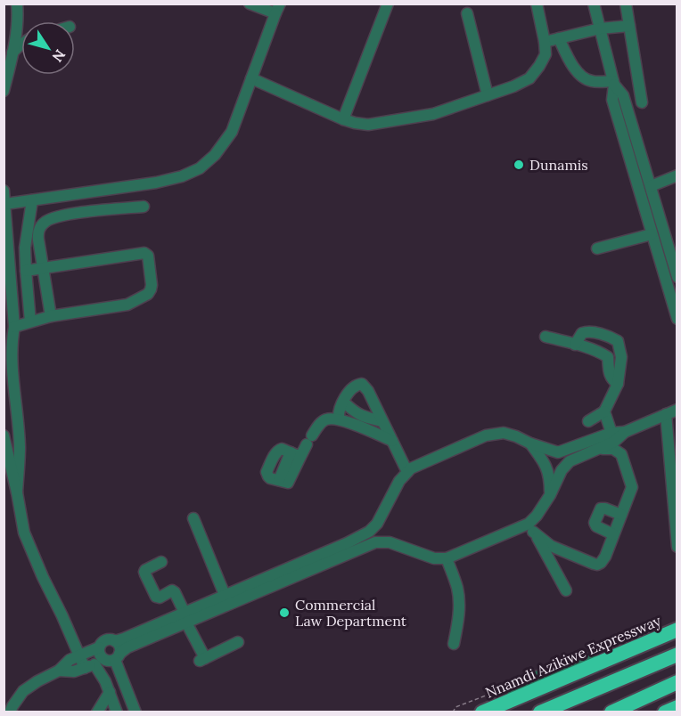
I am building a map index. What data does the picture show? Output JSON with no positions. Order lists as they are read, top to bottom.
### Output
{
  "streets": {
    "highway": ["Nnamdi Azikiwe Expressway"]
  },
  "places": ["Dunamis", "Commercial Law Department"],
  "north": "bottom right"
}
